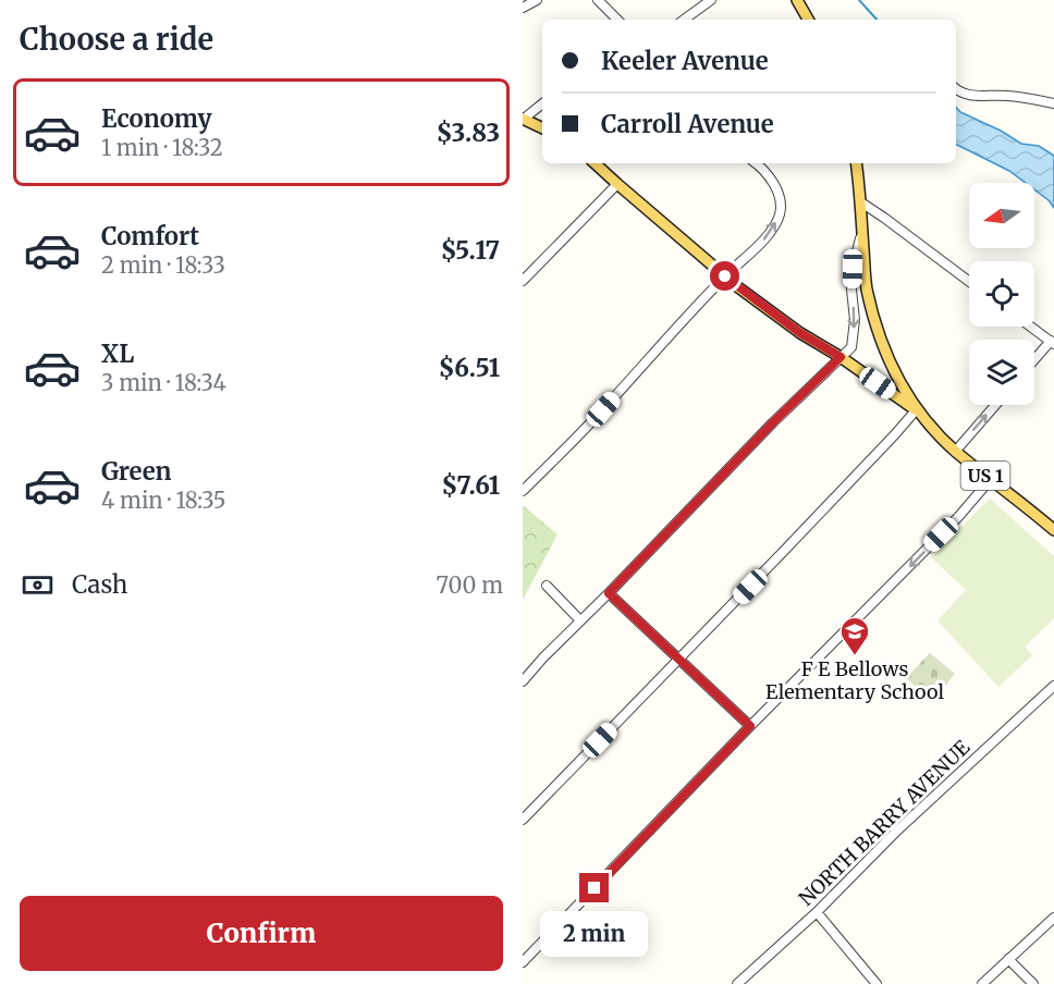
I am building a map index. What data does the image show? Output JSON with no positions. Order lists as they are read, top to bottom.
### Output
{
  "streets": {
    "main road": ["US 1"],
    "street": ["NORTH BARRY AVENUE"]
  },
  "places": {
    "school or university": ["F E Bellows Elementary School"]
  },
  "north": "left",
  "page": {
    "heading": "Choose a ride",
    "banner": ["Keeler Avenue", "Carroll Avenue"],
    "list": [
      {
        "name": "Economy",
        "note": "1 min · 18:32",
        "value": "$3.83"
      },
      {
        "name": "Comfort",
        "note": "2 min · 18:33",
        "value": "$5.17"
      },
      {
        "name": "XL",
        "note": "3 min · 18:34",
        "value": "$6.51"
      },
      {
        "name": "Green",
        "note": "4 min · 18:35",
        "value": "$7.61"
      }
    ],
    "pay": ["Cash", "700 m"],
    "buttons": "Confirm",
    "bubble": "2 min"
  }
}
